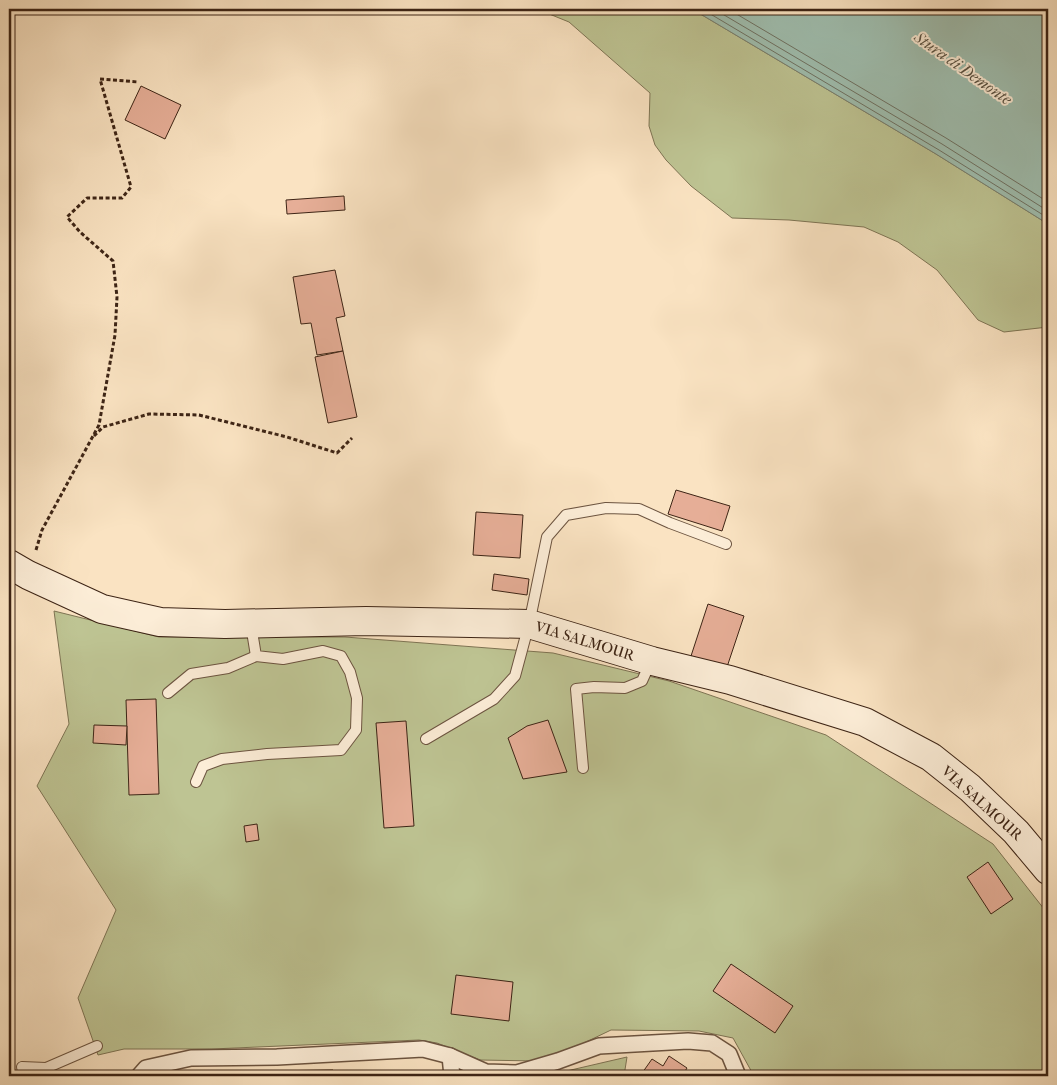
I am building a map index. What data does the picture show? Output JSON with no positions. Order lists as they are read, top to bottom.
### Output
{
  "streets": {
    "main road": ["VIA SALMOUR"]
  },
  "water": ["Stura di Demonte"]
}
